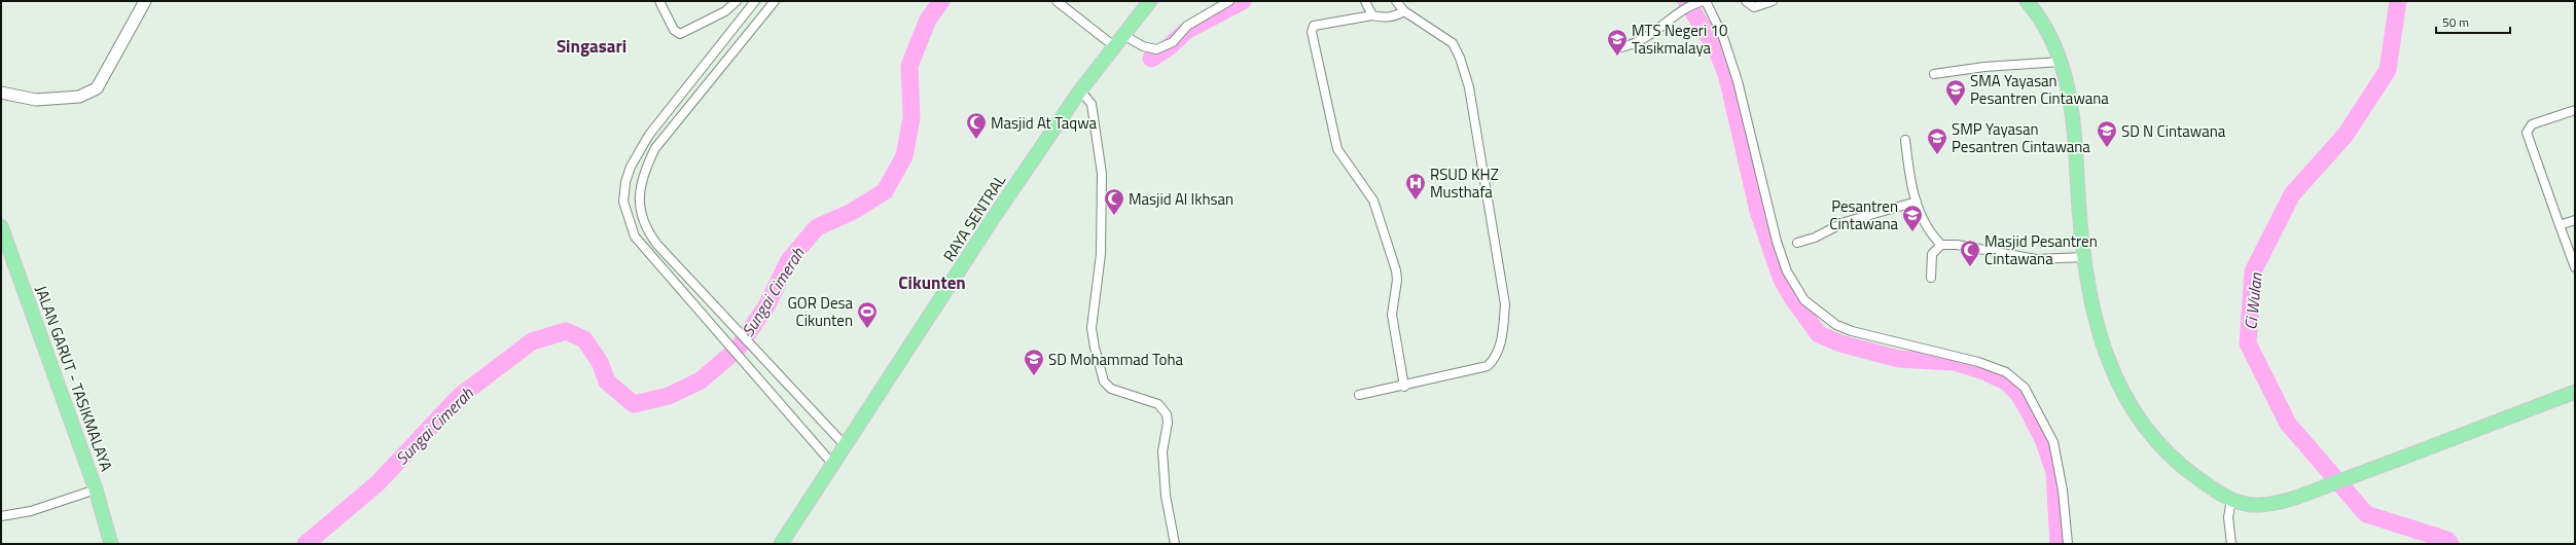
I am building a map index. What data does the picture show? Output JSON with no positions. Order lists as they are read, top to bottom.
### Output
{
  "streets": {
    "main road": ["RAYA SENTRAL", "JALAN GARUT - TASIKMALAYA"]
  },
  "districts": ["Singasari", "Cikunten"],
  "water": ["Sungai Cimerah", "Ci Wulan"],
  "places": {
    "school or university": [
      "MTS Negeri 10 Tasikmalaya",
      "SMA Yayasan Pesantren Cintawana",
      "SD N Cintawana",
      "SMP Yayasan Pesantren Cintawana",
      "Pesantren Cintawana",
      "SD Mohammad Toha"
    ],
    "mosque": ["Masjid At Taqwa", "Masjid Al Ikhsan", "Masjid Pesantren Cintawana"],
    "hospital": ["RSUD KHZ Musthafa"],
    "sports": ["GOR Desa Cikunten"]
  },
  "scale_bar": "50 m"
}
